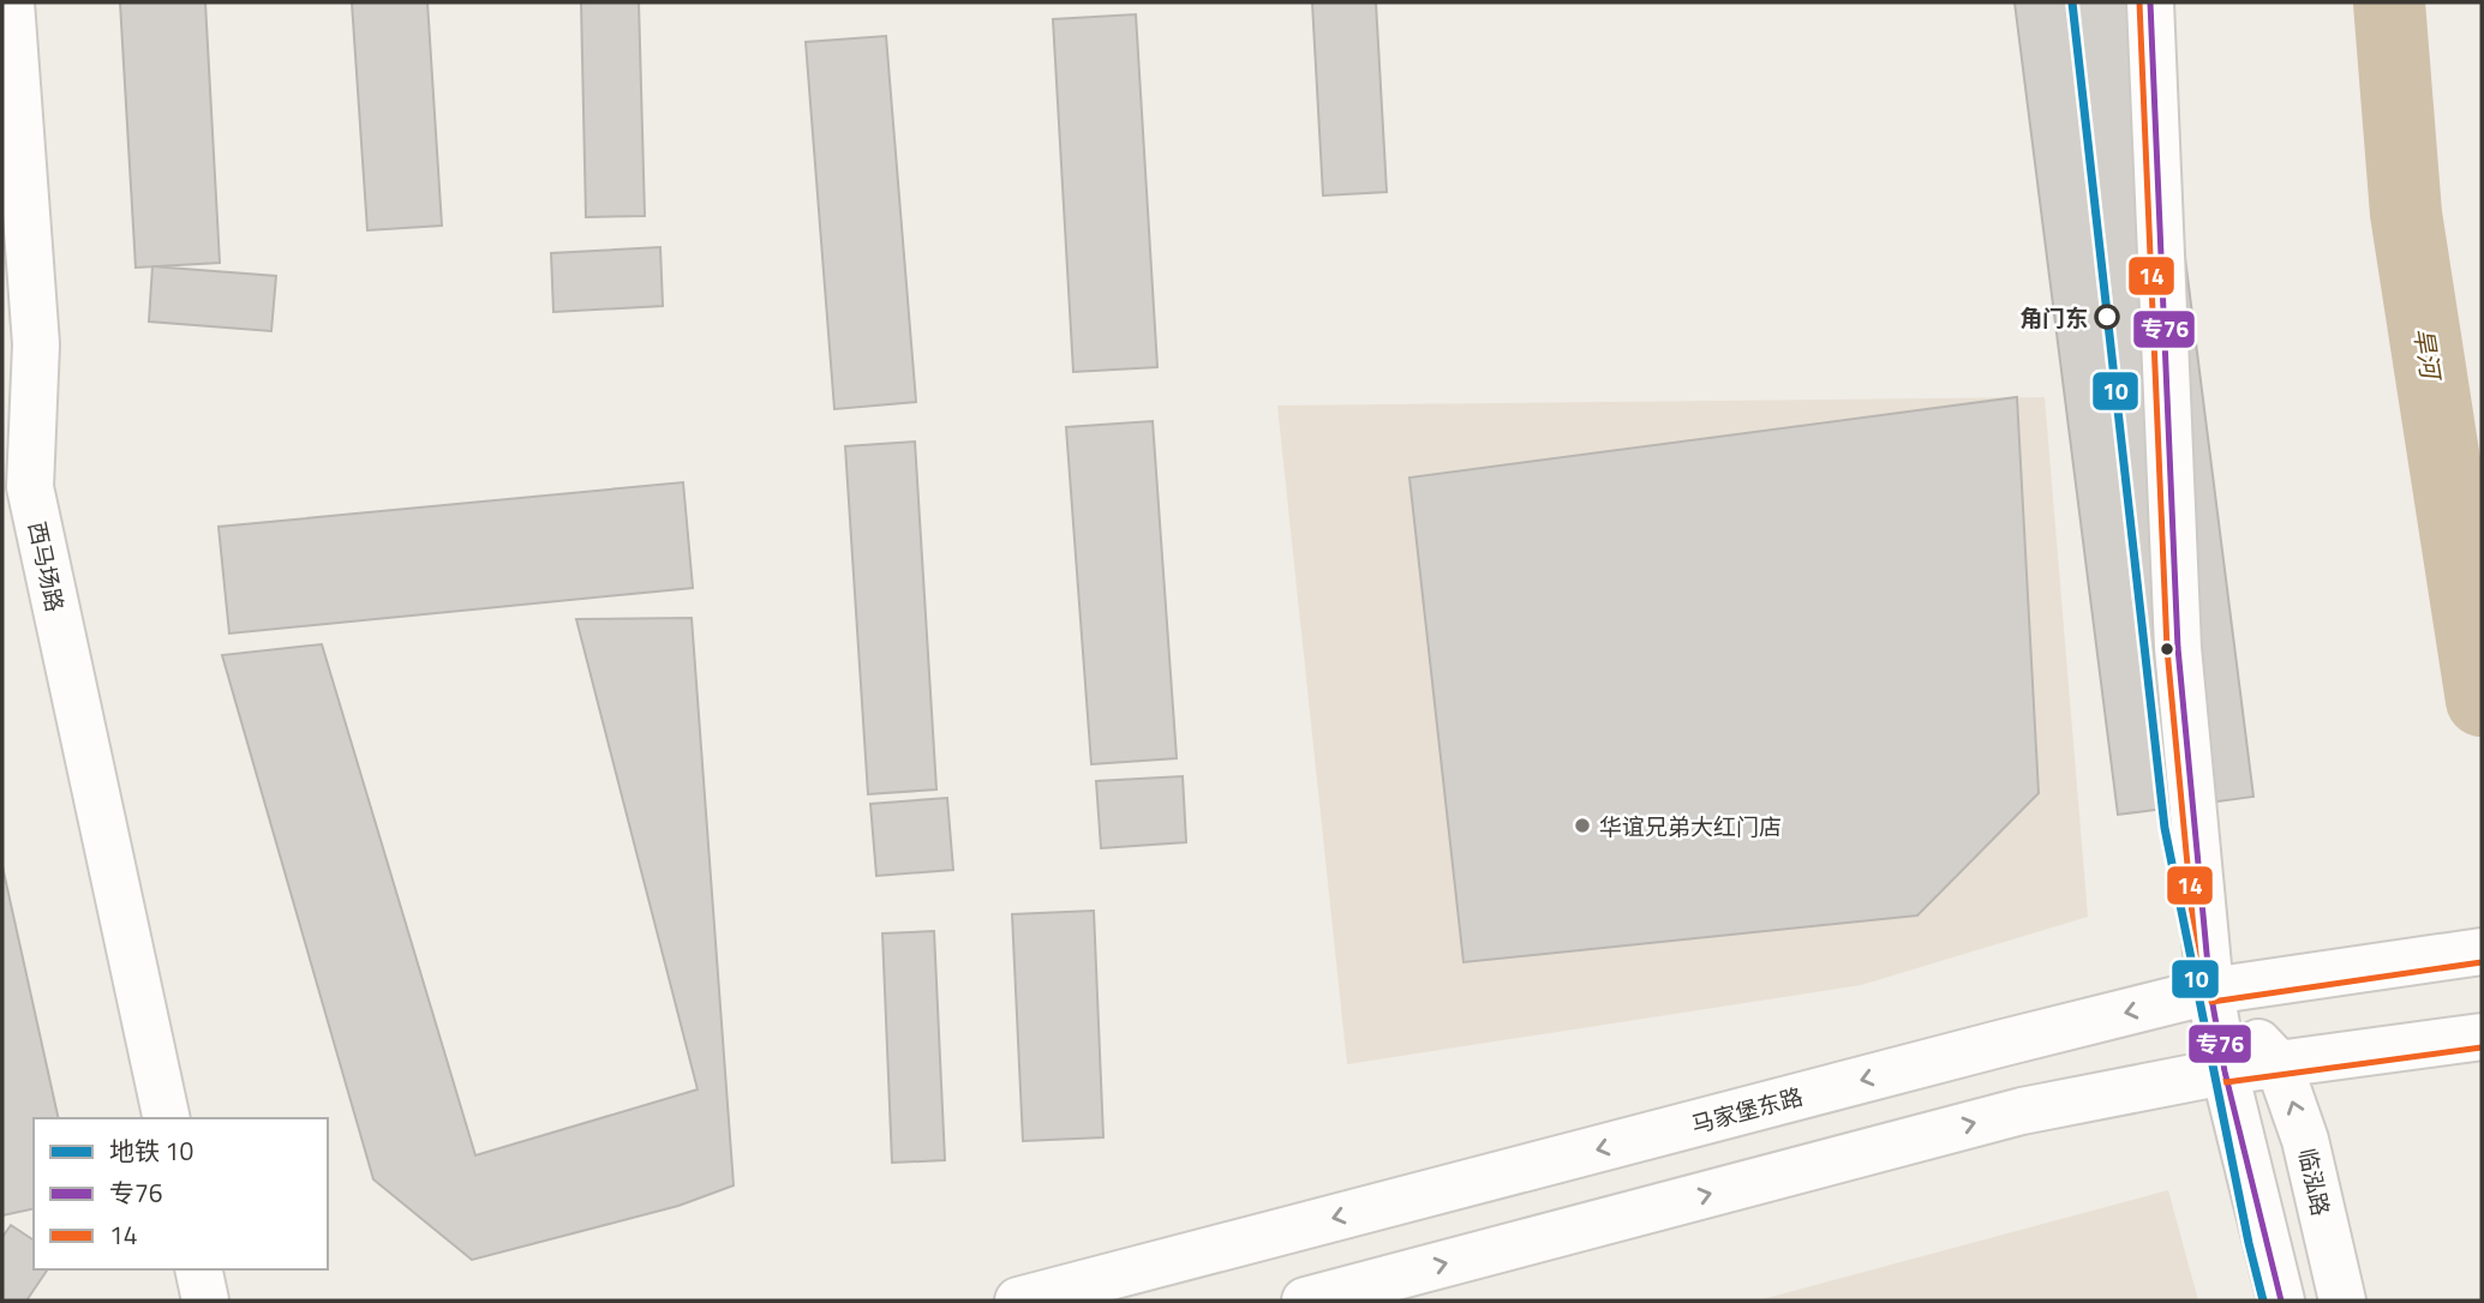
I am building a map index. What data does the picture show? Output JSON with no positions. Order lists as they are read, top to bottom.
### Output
{
  "streets": {
    "main road": ["西马场路", "马家堡东路", "临泓路"]
  },
  "water": ["旱河"],
  "places": ["角门东", "华谊兄弟大红门店"],
  "lines": ["metro line 10", "transit line 专76", "transit line 14"],
  "legend": ["地铁 10", "专76", "14"]
}
